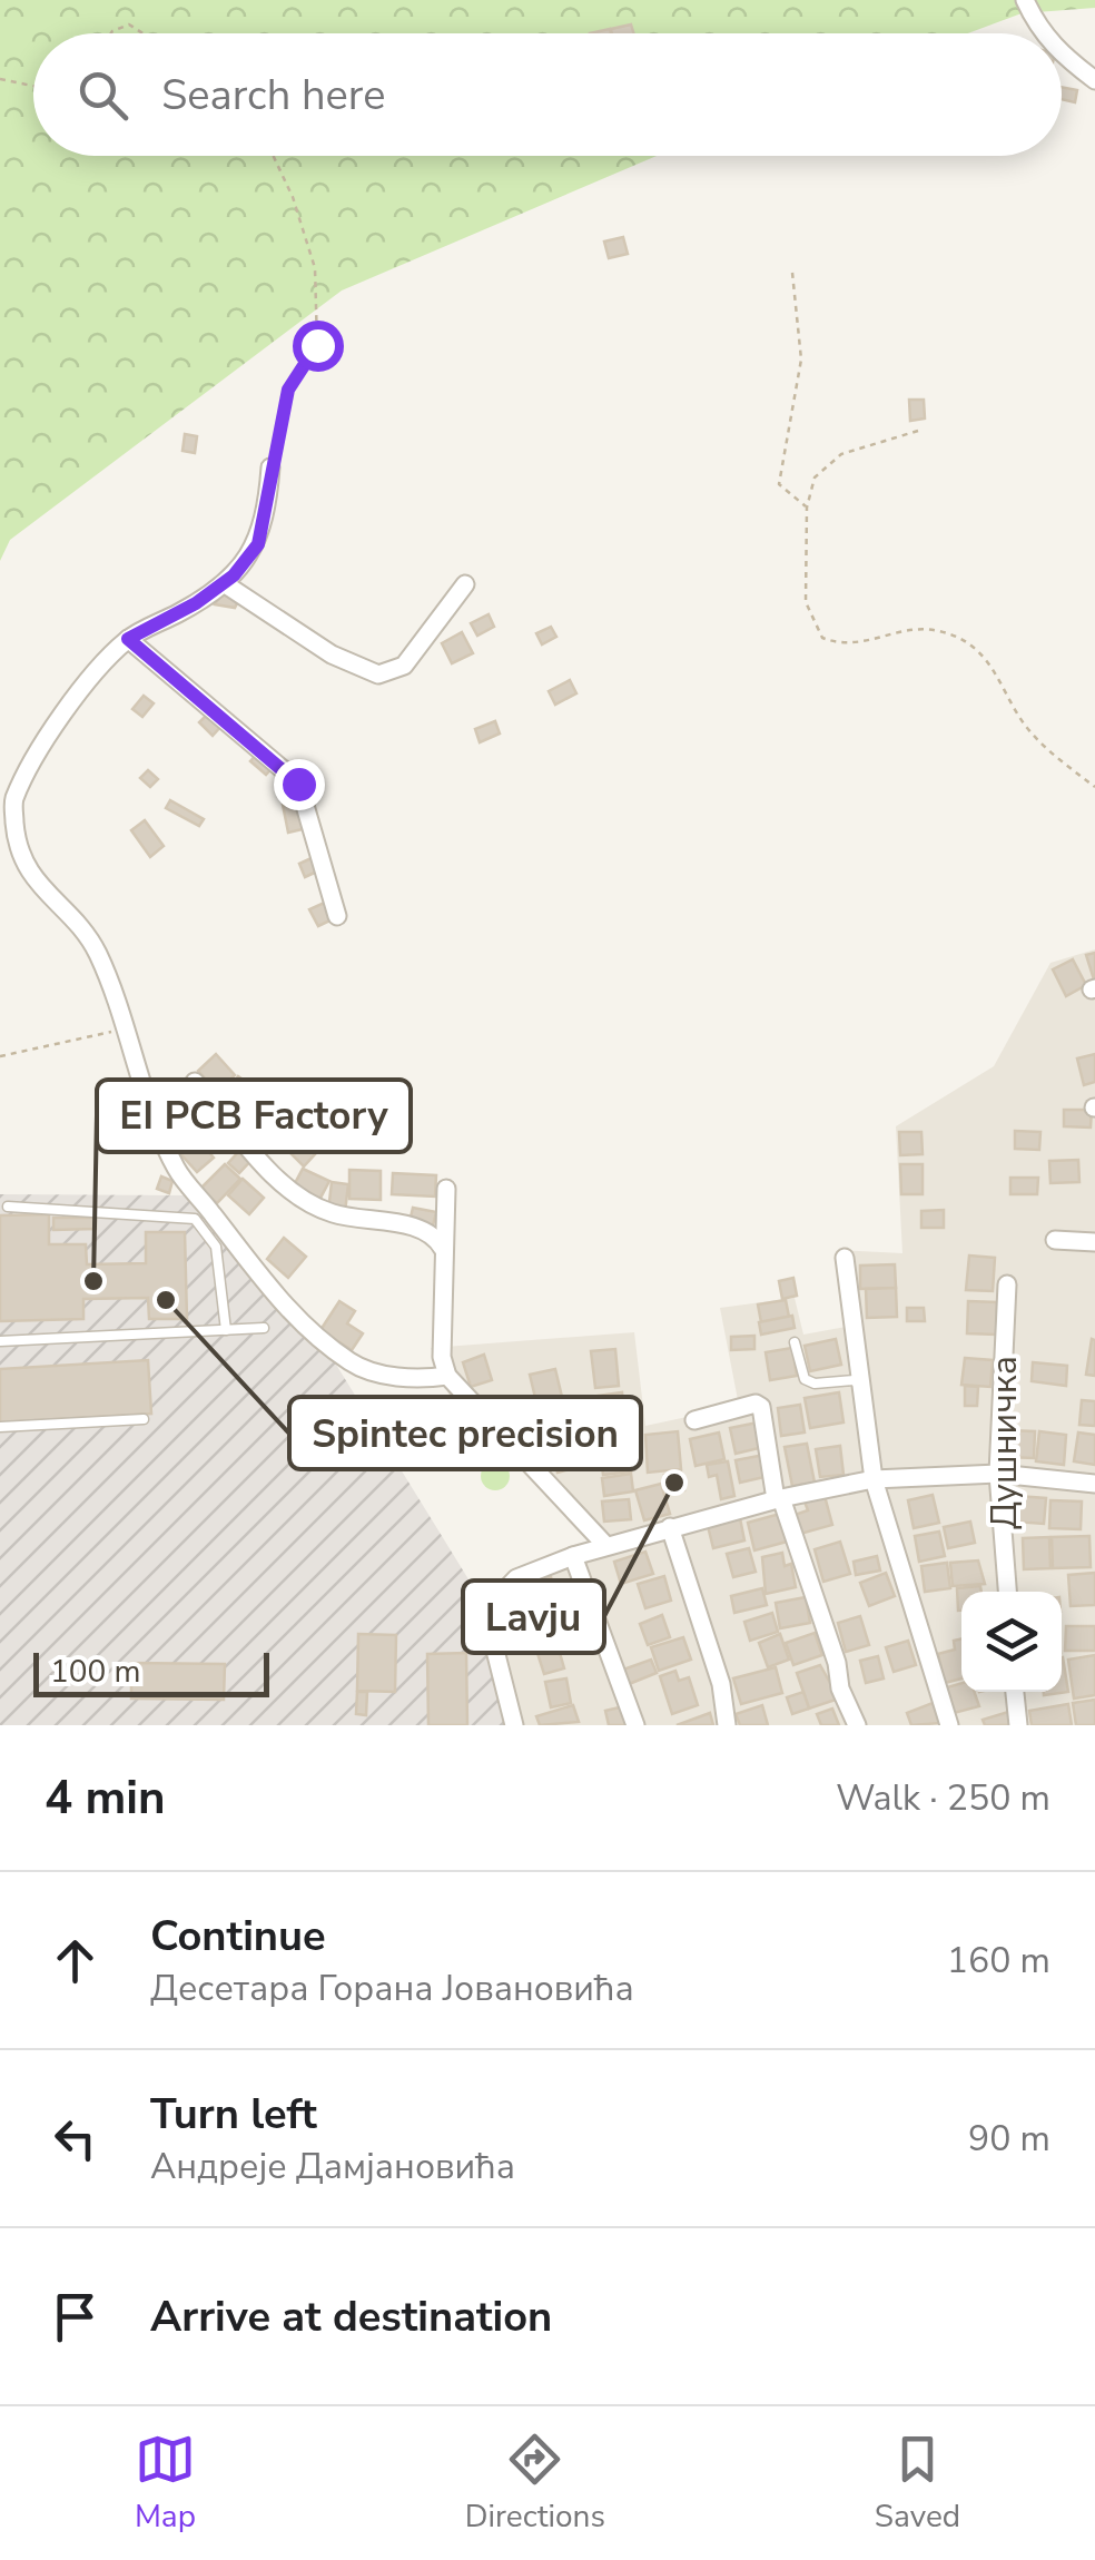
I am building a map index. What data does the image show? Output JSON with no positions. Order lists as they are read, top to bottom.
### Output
{
  "streets": {
    "street": ["Душничка"]
  },
  "places": ["EI PCB Factory", "Spintec precision", "Lavju"],
  "scale_bar": "100 m",
  "page": {
    "search": "Search here",
    "scale": "100 m",
    "heading": ["4 min", "Walk · 250 m"],
    "list": [
      ["Continue", "Десетара Горана Јовановића", "160 m"],
      ["Turn left", "Андреје Дамјановића", "90 m"],
      "Arrive at destination"
    ],
    "nav": ["Map", "Directions", "Saved"]
  }
}
